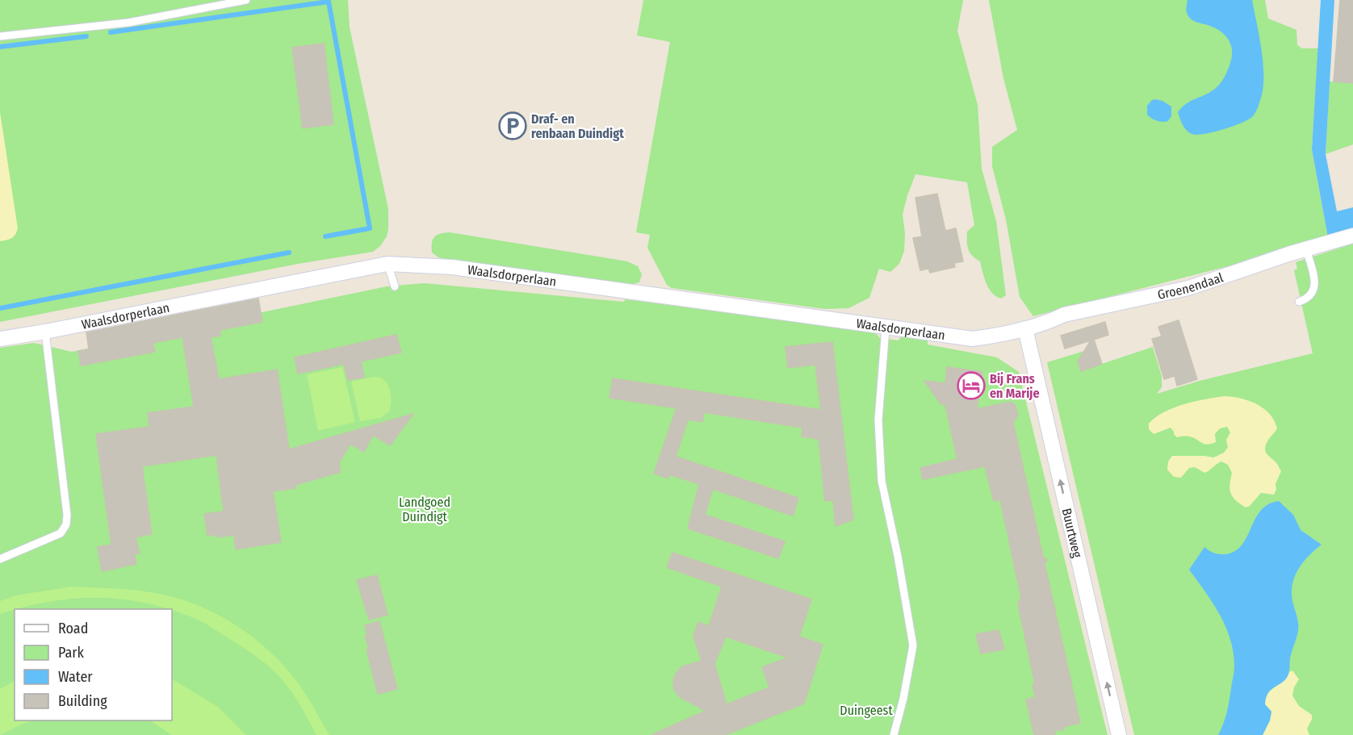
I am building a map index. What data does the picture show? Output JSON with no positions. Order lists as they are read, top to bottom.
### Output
{
  "streets": {
    "street": ["Waalsdorperlaan", "Groenendaal", "Buurtweg"]
  },
  "crossings": [
    ["Waalsdorperlaan", "Groenendaal"],
    ["Waalsdorperlaan", "Buurtweg"],
    ["Groenendaal", "Buurtweg"]
  ],
  "one_way": ["Buurtweg"],
  "parks": ["Landgoed Duindigt", "Duingeest"],
  "places": {
    "parking": ["Draf- en renbaan Duindigt"],
    "hotel": ["Bij Frans en Marije"]
  },
  "legend": [
    "Road",
    "Park",
    "Water",
    "Building"
  ]
}
